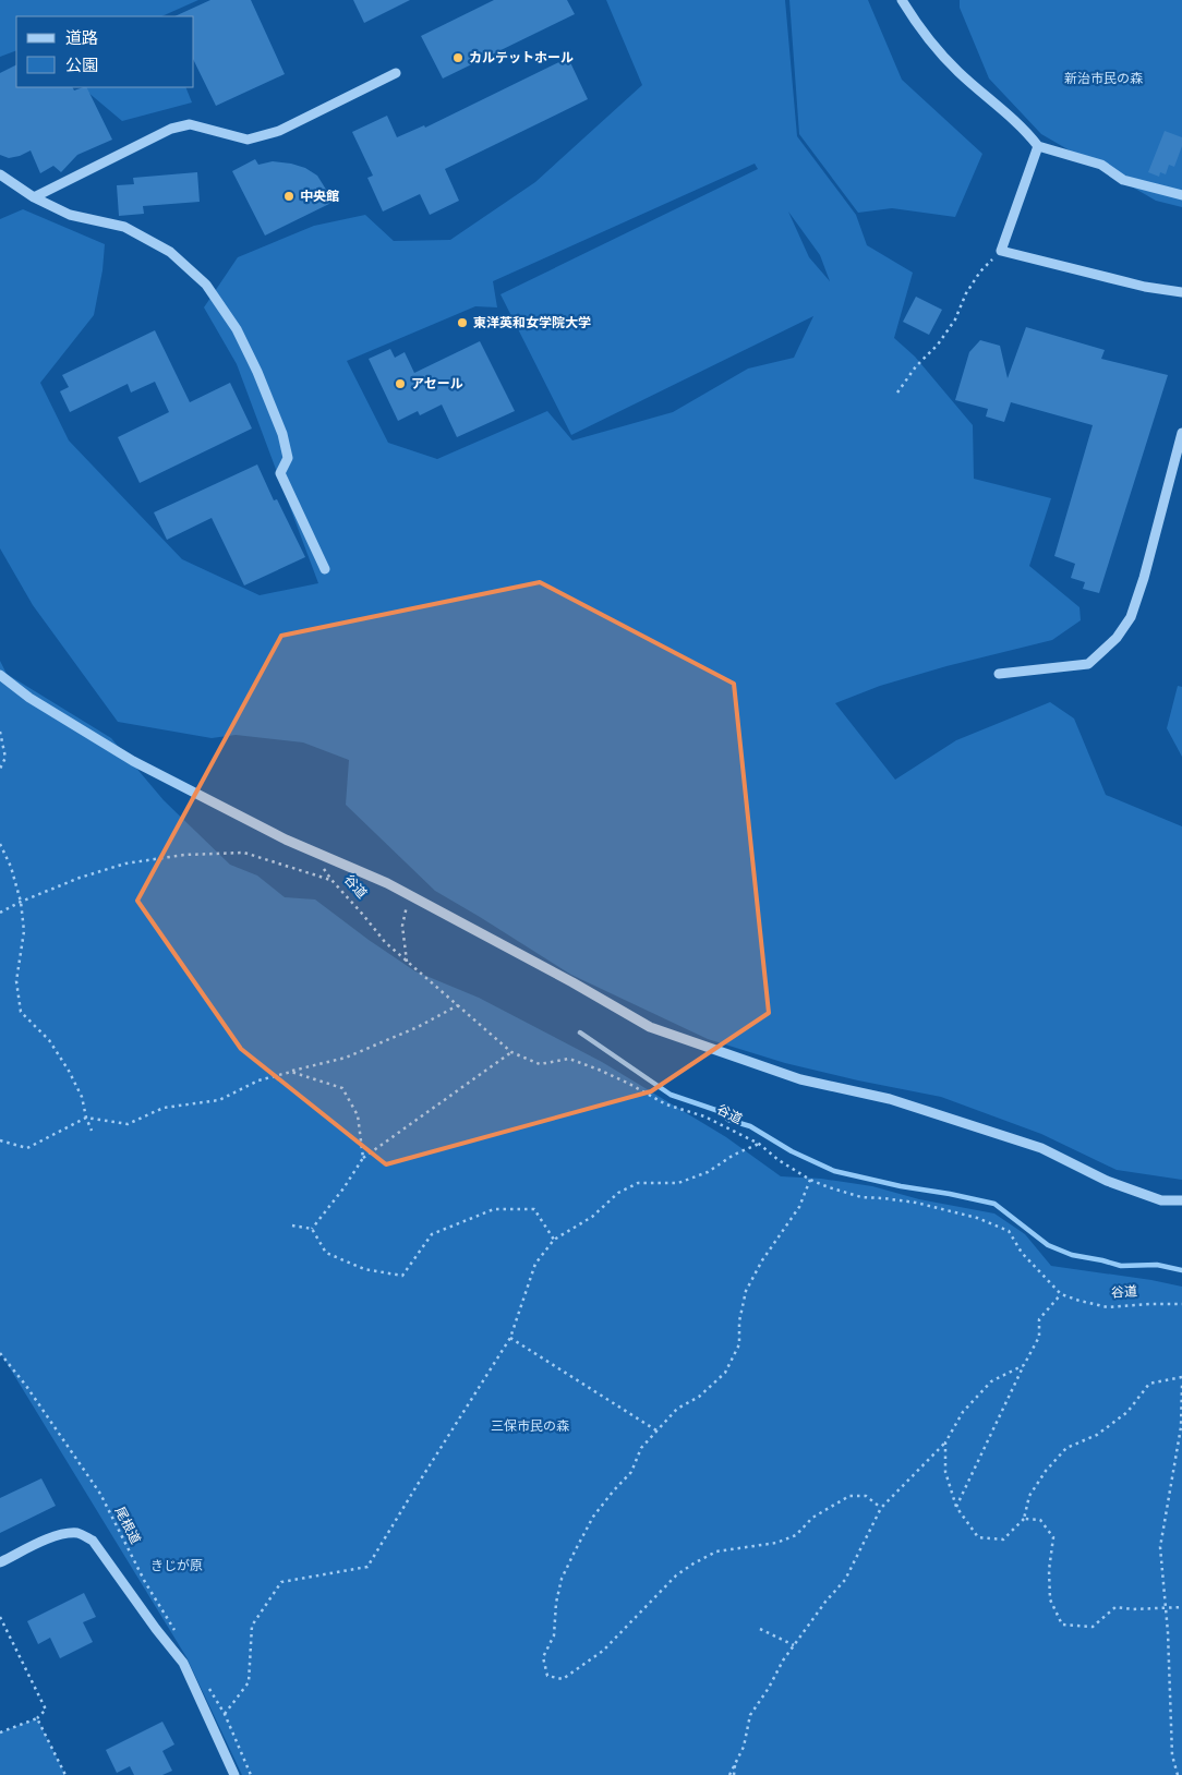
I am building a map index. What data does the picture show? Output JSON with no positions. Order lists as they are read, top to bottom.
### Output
{
  "streets": {
    "street": ["谷道"],
    "path": ["尾根道"]
  },
  "parks": ["新治市民の森", "三保市民の森", "きじが原"],
  "places": [
    "カルテットホール",
    "中央館",
    "東洋英和女学院大学",
    "アセール"
  ],
  "legend": ["道路", "公園"]
}
